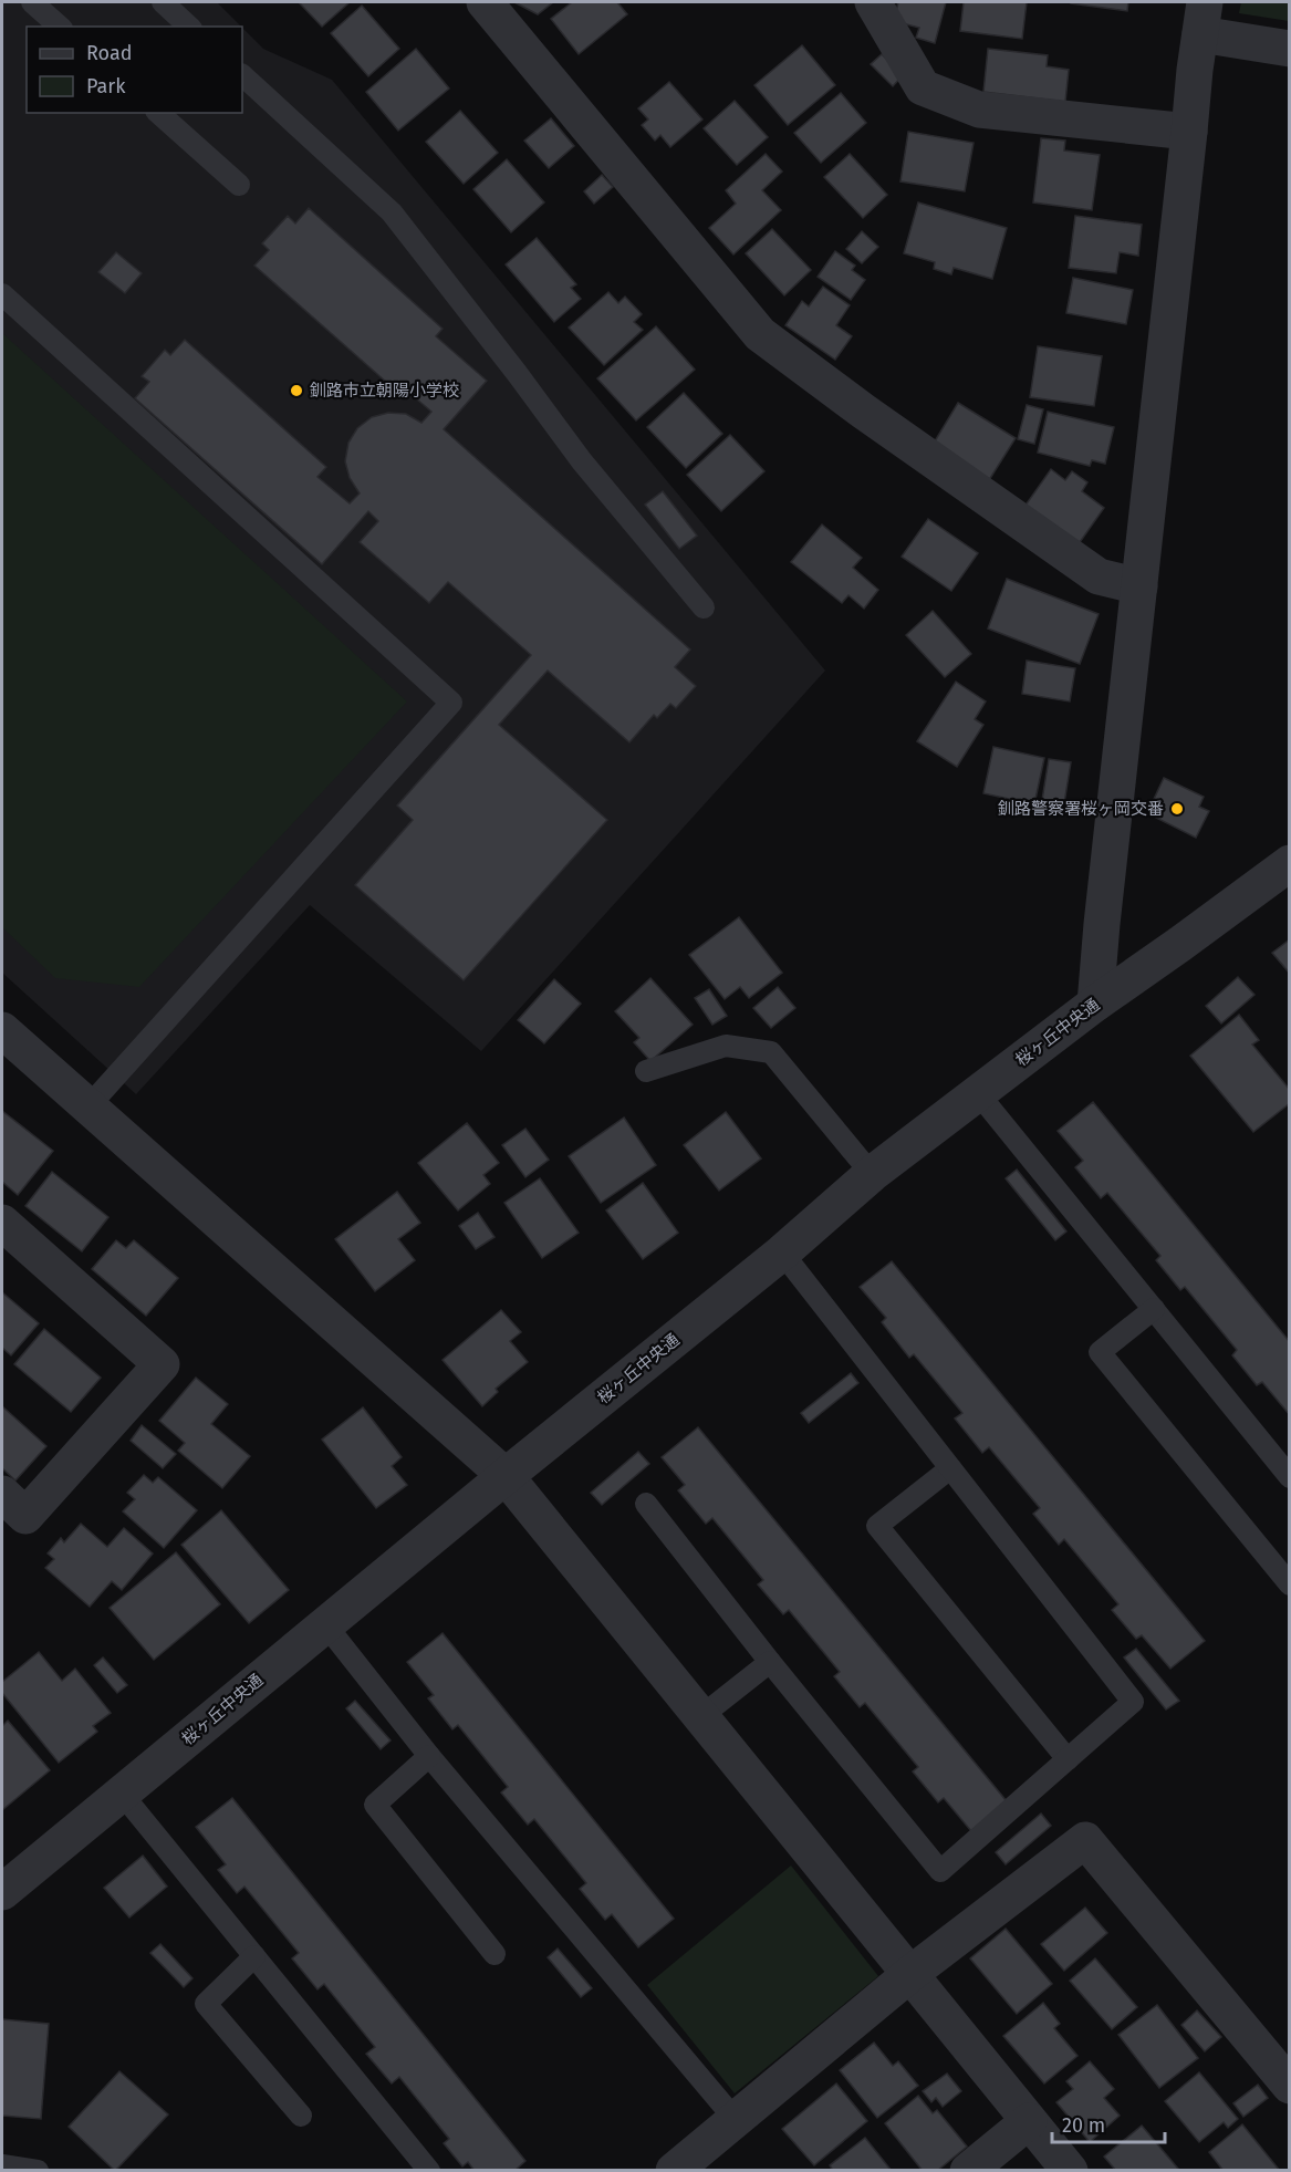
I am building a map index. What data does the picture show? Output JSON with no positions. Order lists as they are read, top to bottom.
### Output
{
  "streets": {
    "street": ["桜ヶ丘中央通"]
  },
  "places": ["釧路市立朝陽小学校", "釧路警察署桜ヶ岡交番"],
  "legend": ["Road", "Park"],
  "scale_bar": "20 m"
}
